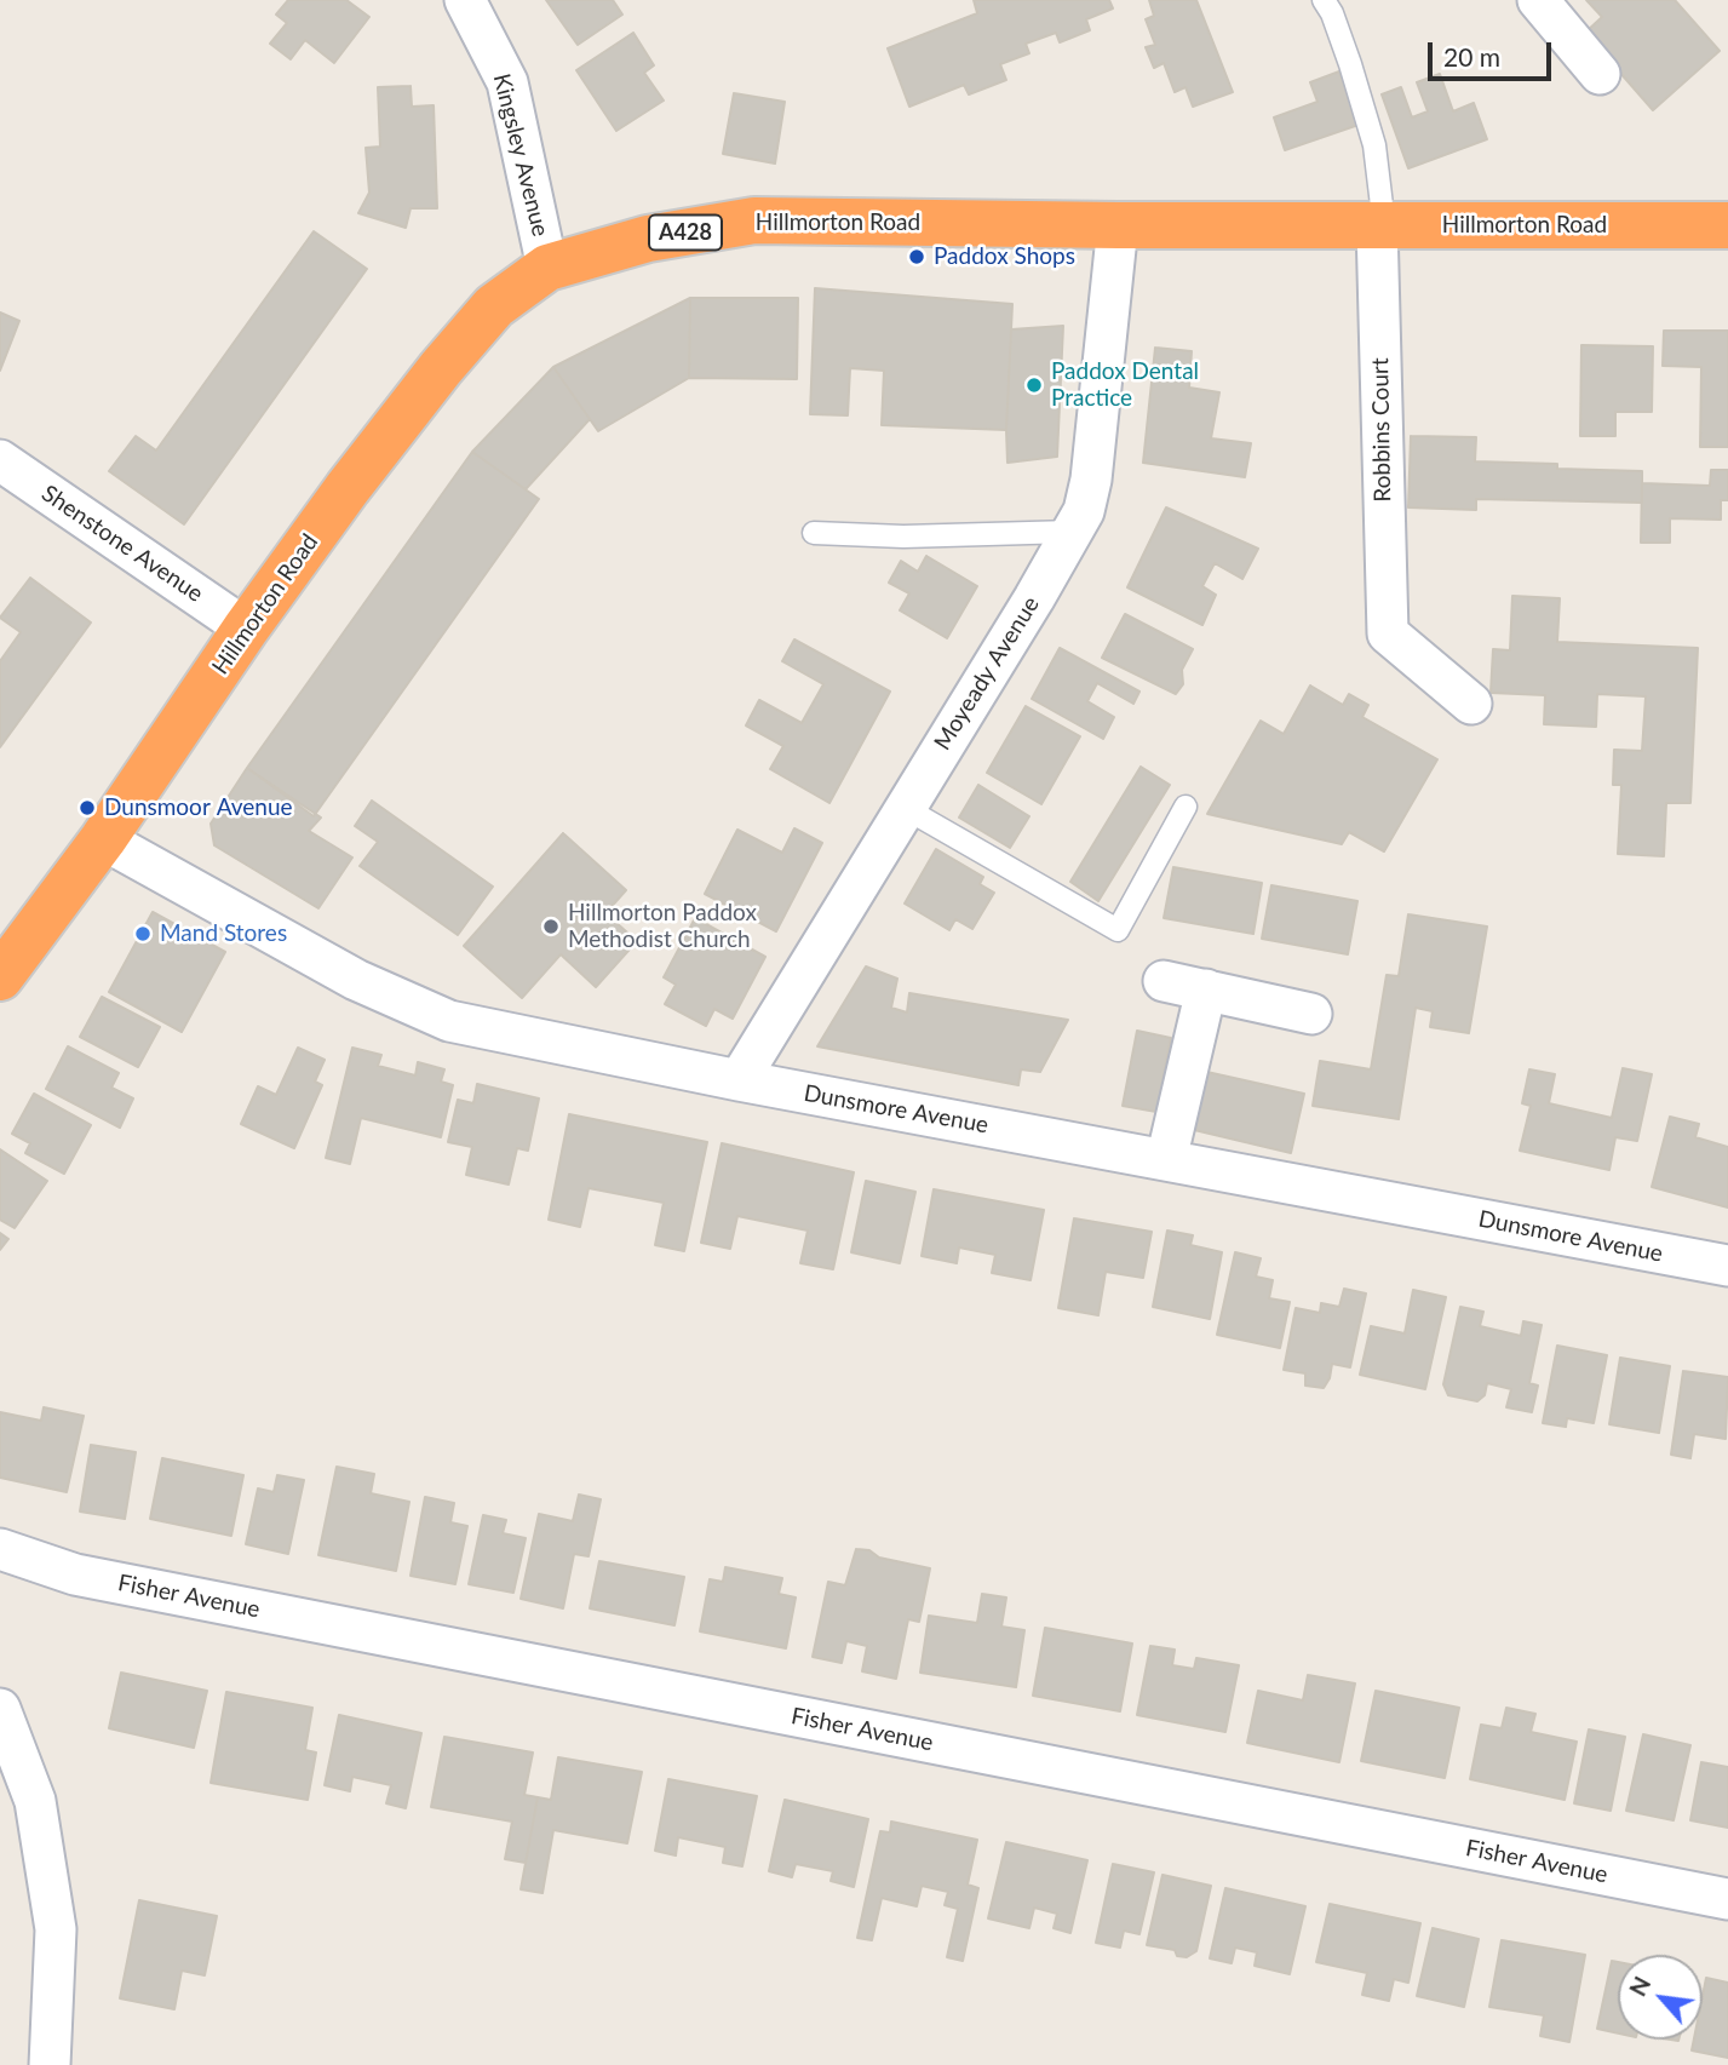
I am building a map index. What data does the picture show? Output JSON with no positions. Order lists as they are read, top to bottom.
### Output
{
  "streets": {
    "highway": ["Hillmorton Road", "A428"],
    "street": [
      "Kingsley Avenue",
      "Robbins Court",
      "Shenstone Avenue",
      "Moyeady Avenue",
      "Dunsmore Avenue",
      "Fisher Avenue"
    ]
  },
  "crossings": [
    ["Kingsley Avenue", "Hillmorton Road"],
    ["Hillmorton Road", "Robbins Court"],
    ["Hillmorton Road", "Shenstone Avenue"],
    ["Hillmorton Road", "Moyeady Avenue"],
    ["Hillmorton Road", "Dunsmore Avenue"],
    ["Moyeady Avenue", "Dunsmore Avenue"]
  ],
  "places": [
    "Paddox Shops",
    "Paddox Dental Practice",
    "Dunsmoor Avenue",
    "Hillmorton Paddox Methodist Church",
    "Mand Stores"
  ],
  "scale_bar": "20 m",
  "north": "top left"
}
